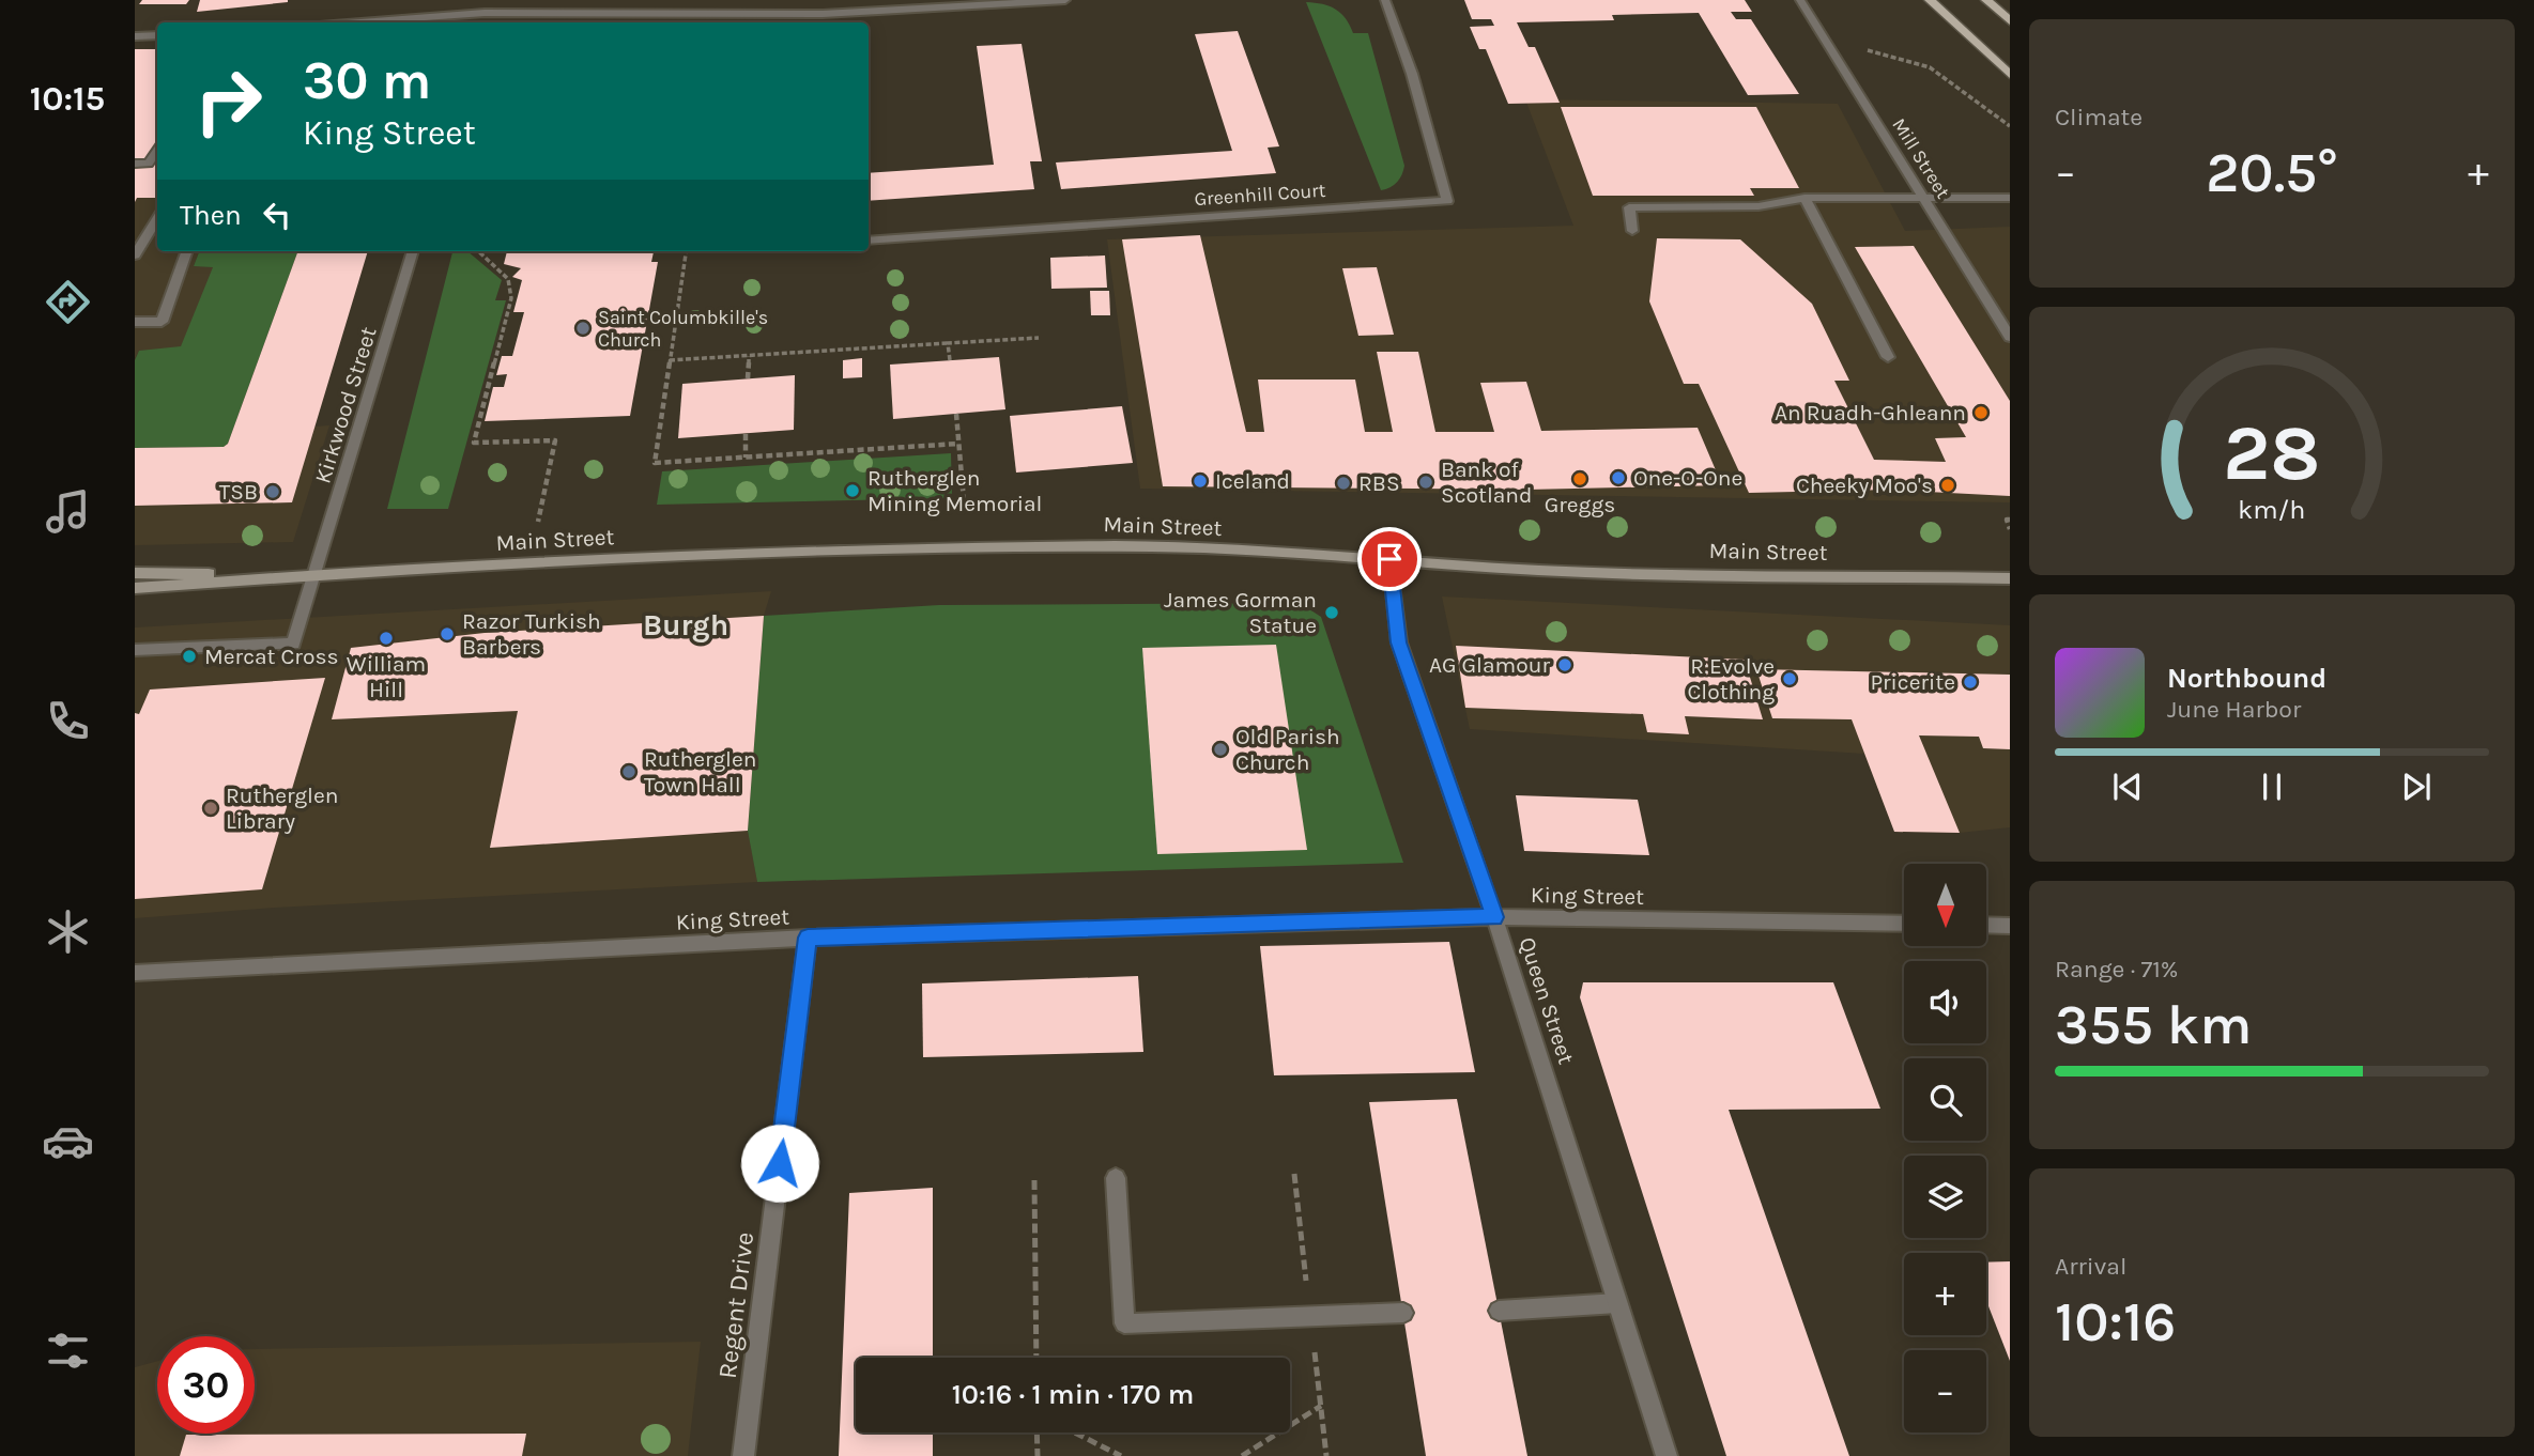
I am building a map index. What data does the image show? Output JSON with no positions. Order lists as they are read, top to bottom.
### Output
{
  "streets": {
    "main road": ["Main Street"],
    "street": [
      "Mill Street",
      "Greenhill Court",
      "Kirkwood Street",
      "King Street",
      "Queen Street",
      "Regent Drive"
    ]
  },
  "crossings": [
    ["Kirkwood Street", "Main Street"],
    ["Main Street", "Queen Street"],
    ["King Street", "Queen Street"],
    ["King Street", "Regent Drive"]
  ],
  "districts": ["Burgh"],
  "places": [
    "Saint Columbkille's Church",
    "An Ruadh-Ghleann",
    "One-O-One",
    "Greggs",
    "Iceland",
    "Bank of Scotland",
    "RBS",
    "Cheeky Moo's",
    "Rutherglen Mining Memorial",
    "TSB",
    "James Gorman Statue",
    "Razor Turkish Barbers",
    "William Hill",
    "Mercat Cross",
    "AG Glamour",
    "R:Evolve Clothing",
    "Pricerite",
    "Old Parish Church",
    "Rutherglen Town Hall",
    "Rutherglen Library"
  ],
  "north": "bottom",
  "page": {
    "tabs": "10:15",
    "tile": [
      "Climate",
      ["Range · 71%", "355 km"],
      ["Arrival", "10:16"]
    ],
    "turn": ["30 m", "King Street"],
    "heat": ["−", "20.5°", "+"],
    "then": "Then",
    "song": ["Northbound", "June Harbor"],
    "map_buttons": ["+", "−"],
    "limit": "30",
    "trip": "10:16 · 1 min · 170 m",
    "gauge": ["28", "km/h"]
  }
}
